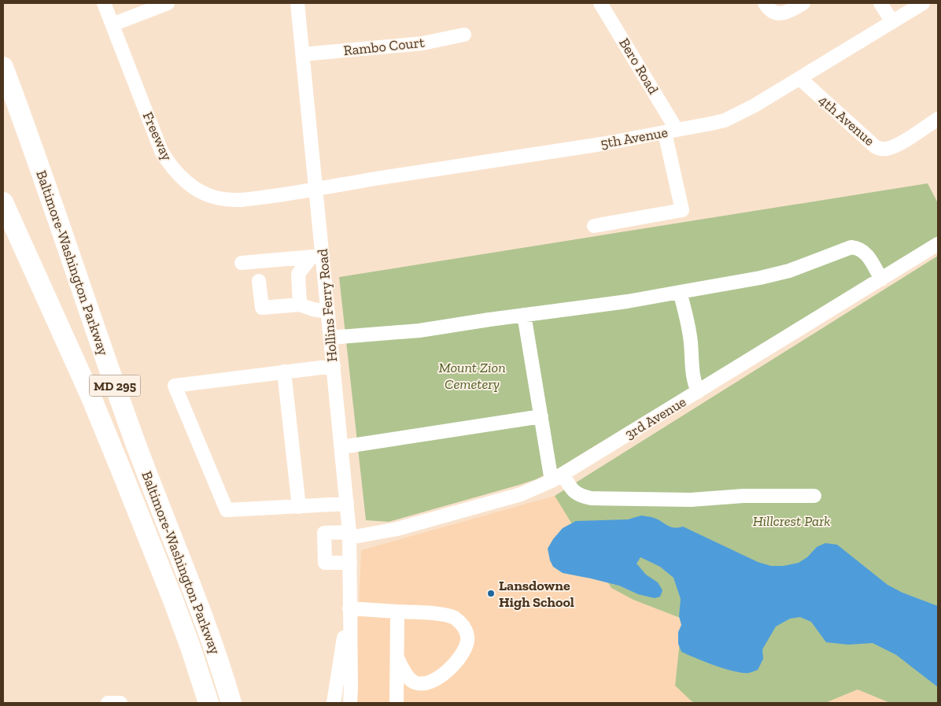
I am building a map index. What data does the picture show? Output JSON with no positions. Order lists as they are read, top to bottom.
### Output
{
  "streets": {
    "highway": ["Baltimore-Washington Parkway", "MD 295"],
    "street": [
      "Rambo Court",
      "Bero Road",
      "4th Avenue",
      "Freeway",
      "5th Avenue",
      "Hollins Ferry Road",
      "3rd Avenue"
    ]
  },
  "crossings": [
    ["Rambo Court", "Hollins Ferry Road"],
    ["Bero Road", "5th Avenue"],
    ["4th Avenue", "5th Avenue"],
    ["Freeway", "5th Avenue"],
    ["Freeway", "Hollins Ferry Road"],
    ["5th Avenue", "Hollins Ferry Road"],
    ["Hollins Ferry Road", "3rd Avenue"]
  ],
  "parks": ["Mount Zion Cemetery", "Hillcrest Park"],
  "places": ["Lansdowne High School"]
}
